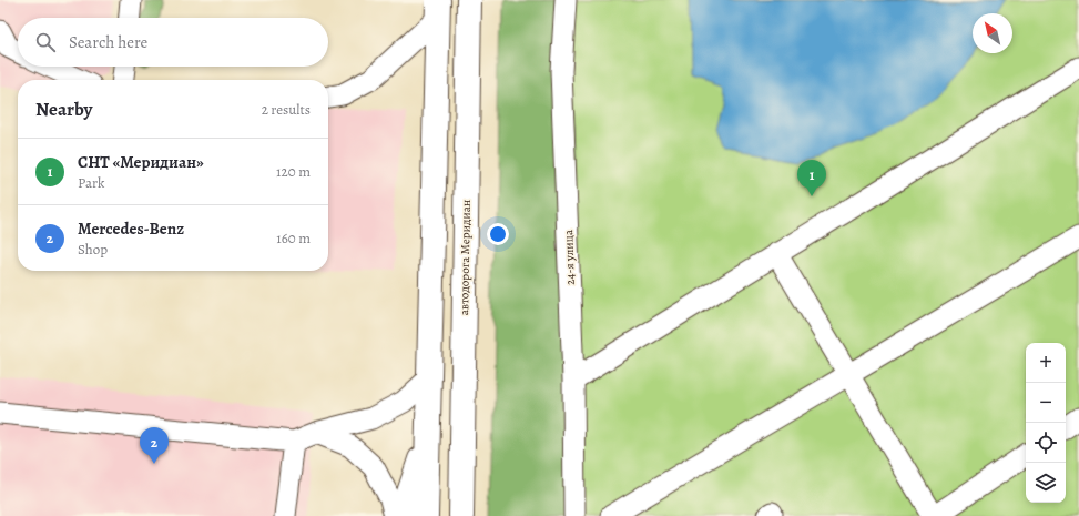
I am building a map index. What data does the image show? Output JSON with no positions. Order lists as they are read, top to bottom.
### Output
{
  "streets": {
    "main road": ["автодорога Меридиан"],
    "lane": ["24-я улица"]
  },
  "north": "top left",
  "page": {
    "search": "Search here",
    "heading": ["Nearby", "2 results"],
    "list": [
      {
        "mark": "1",
        "name": "СНТ «Меридиан»",
        "note": "Park",
        "value": "120 m"
      },
      {
        "mark": "2",
        "name": "Mercedes-Benz",
        "note": "Shop",
        "value": "160 m"
      }
    ],
    "pins": ["1", "2"],
    "map_buttons": ["+", "−"]
  }
}
